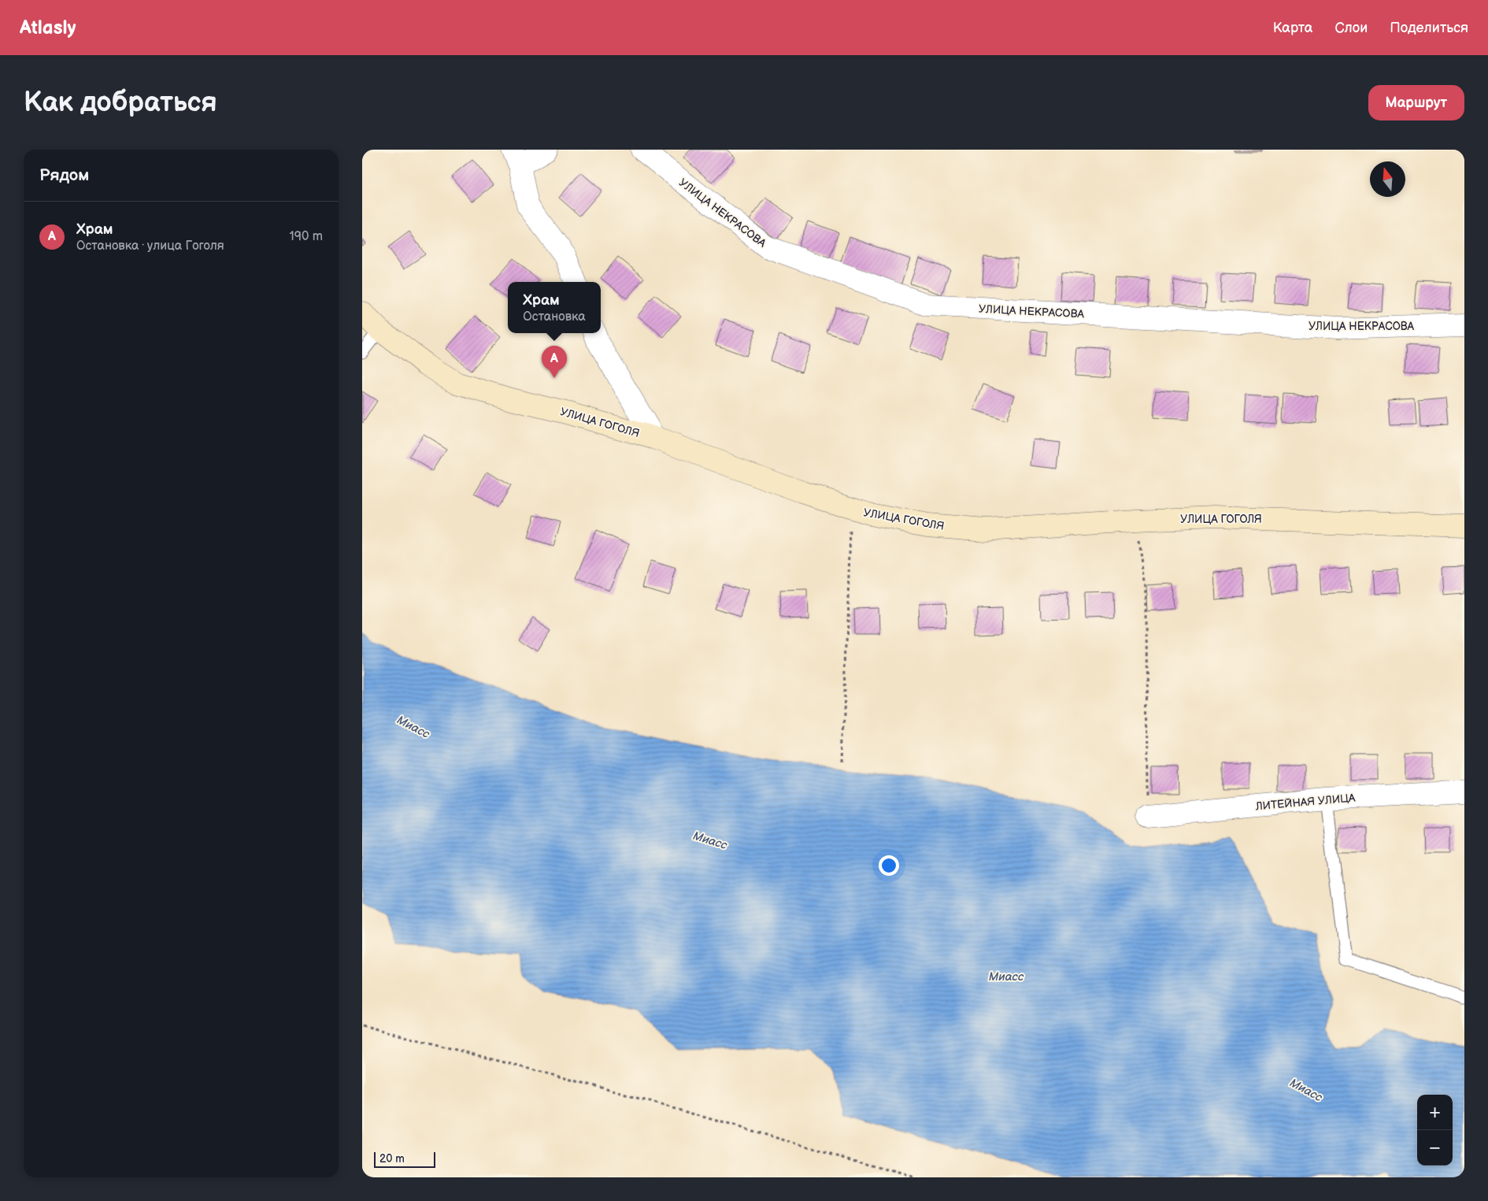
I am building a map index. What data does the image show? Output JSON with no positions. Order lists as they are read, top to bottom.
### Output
{
  "streets": {
    "street": ["УЛИЦА НЕКРАСОВА", "УЛИЦА ГОГОЛЯ", "ЛИТЕЙНАЯ УЛИЦА"]
  },
  "water": ["Миасс"],
  "scale_bar": "20 m",
  "north": "top",
  "page": {
    "header": "Atlasly",
    "nav": ["Карта", "Слои", "Поделиться"],
    "buttons": "Маршрут",
    "title": "Как добраться",
    "heading": "Рядом",
    "list": [
      {
        "mark": "A",
        "name": "Храм",
        "note": "Остановка · улица Гоголя",
        "value": "190 m"
      }
    ],
    "popup": ["Храм", "Остановка"],
    "pins": "A",
    "map_buttons": ["+", "−"],
    "scale": "20 m"
  }
}
